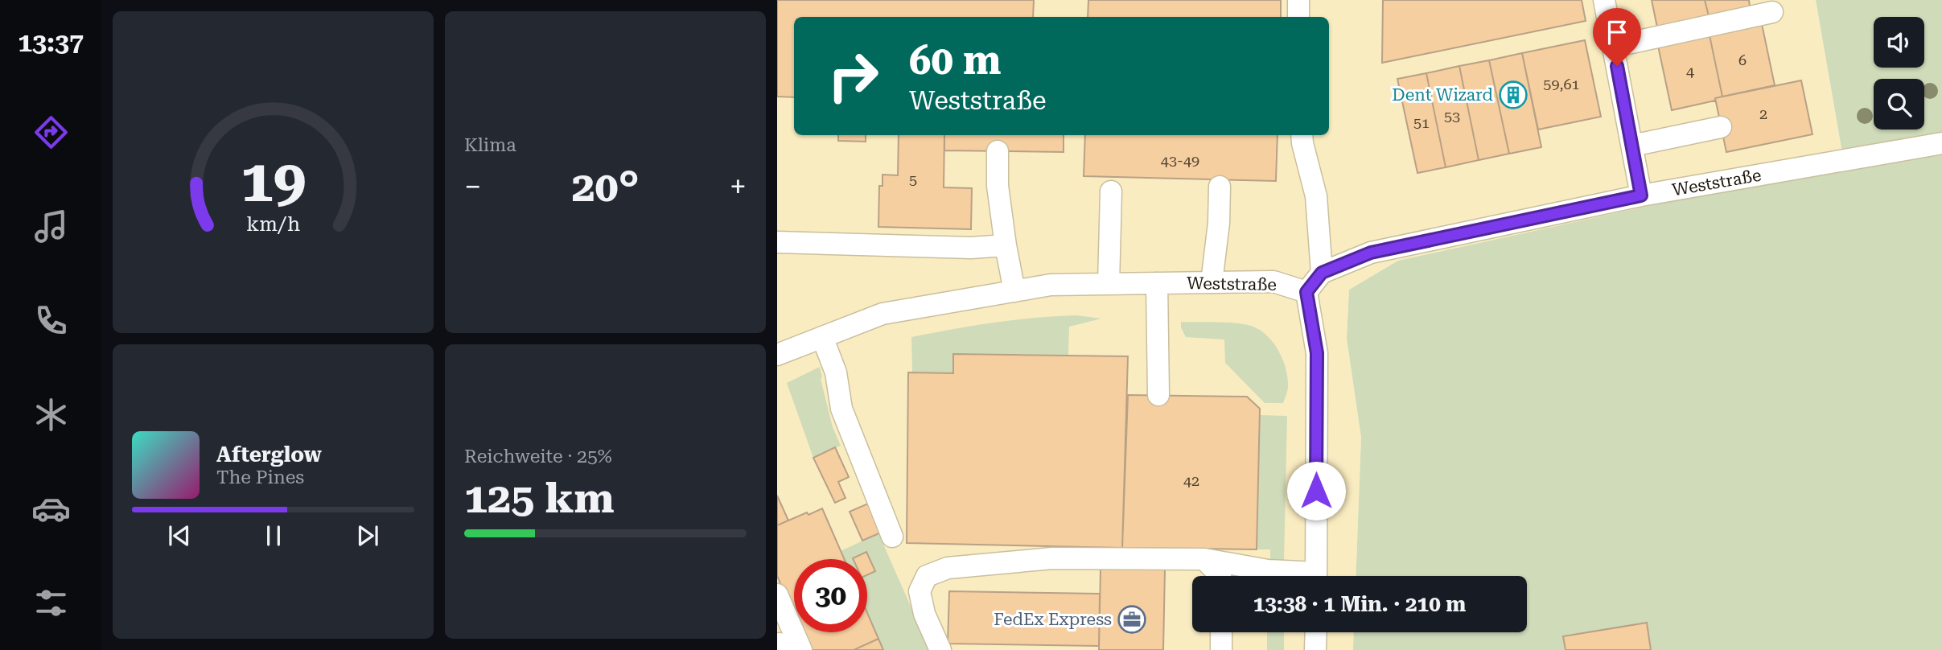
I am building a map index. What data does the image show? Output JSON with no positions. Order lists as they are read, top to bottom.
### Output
{
  "streets": {
    "street": ["Weststraße"]
  },
  "places": {
    "building": ["Dent Wizard"],
    "office": ["FedEx Express"]
  },
  "house_numbers": [
    "6",
    "4",
    "59,61",
    "2",
    "53",
    "51",
    "43-49",
    "5",
    "42"
  ],
  "page": {
    "tabs": "13:37",
    "tile": [
      "Klima",
      ["Reichweite · 25%", "125 km"]
    ],
    "turn": ["60 m", "Weststraße"],
    "heat": ["−", "20°", "+"],
    "song": ["Afterglow", "The Pines"],
    "limit": "30",
    "trip": "13:38 · 1 Min. · 210 m",
    "gauge": ["19", "km/h"]
  }
}
